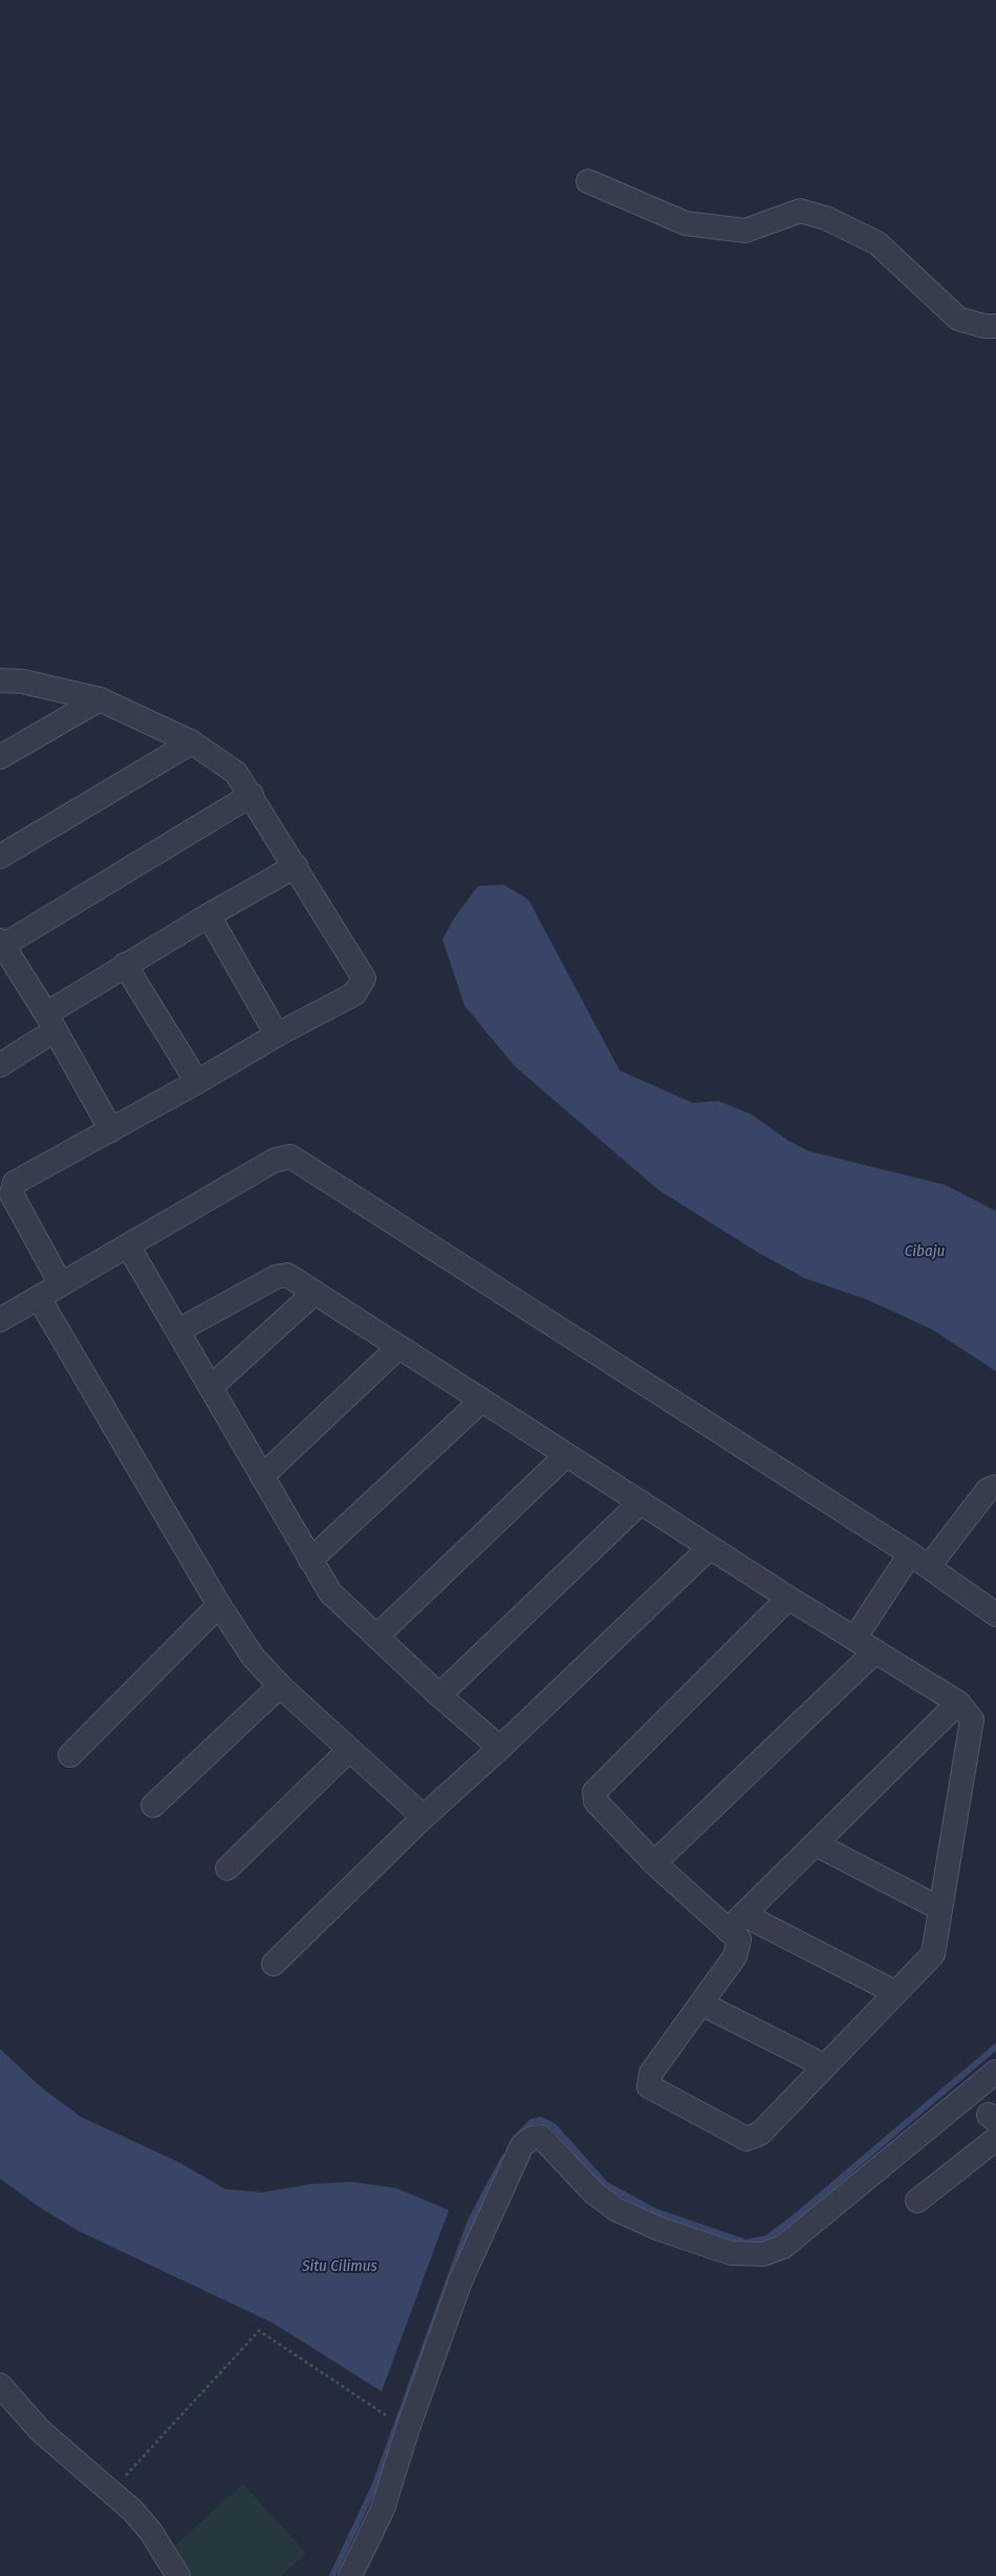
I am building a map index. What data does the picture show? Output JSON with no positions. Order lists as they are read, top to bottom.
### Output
{
  "water": ["Cibaju", "Situ Cilimus"]
}
